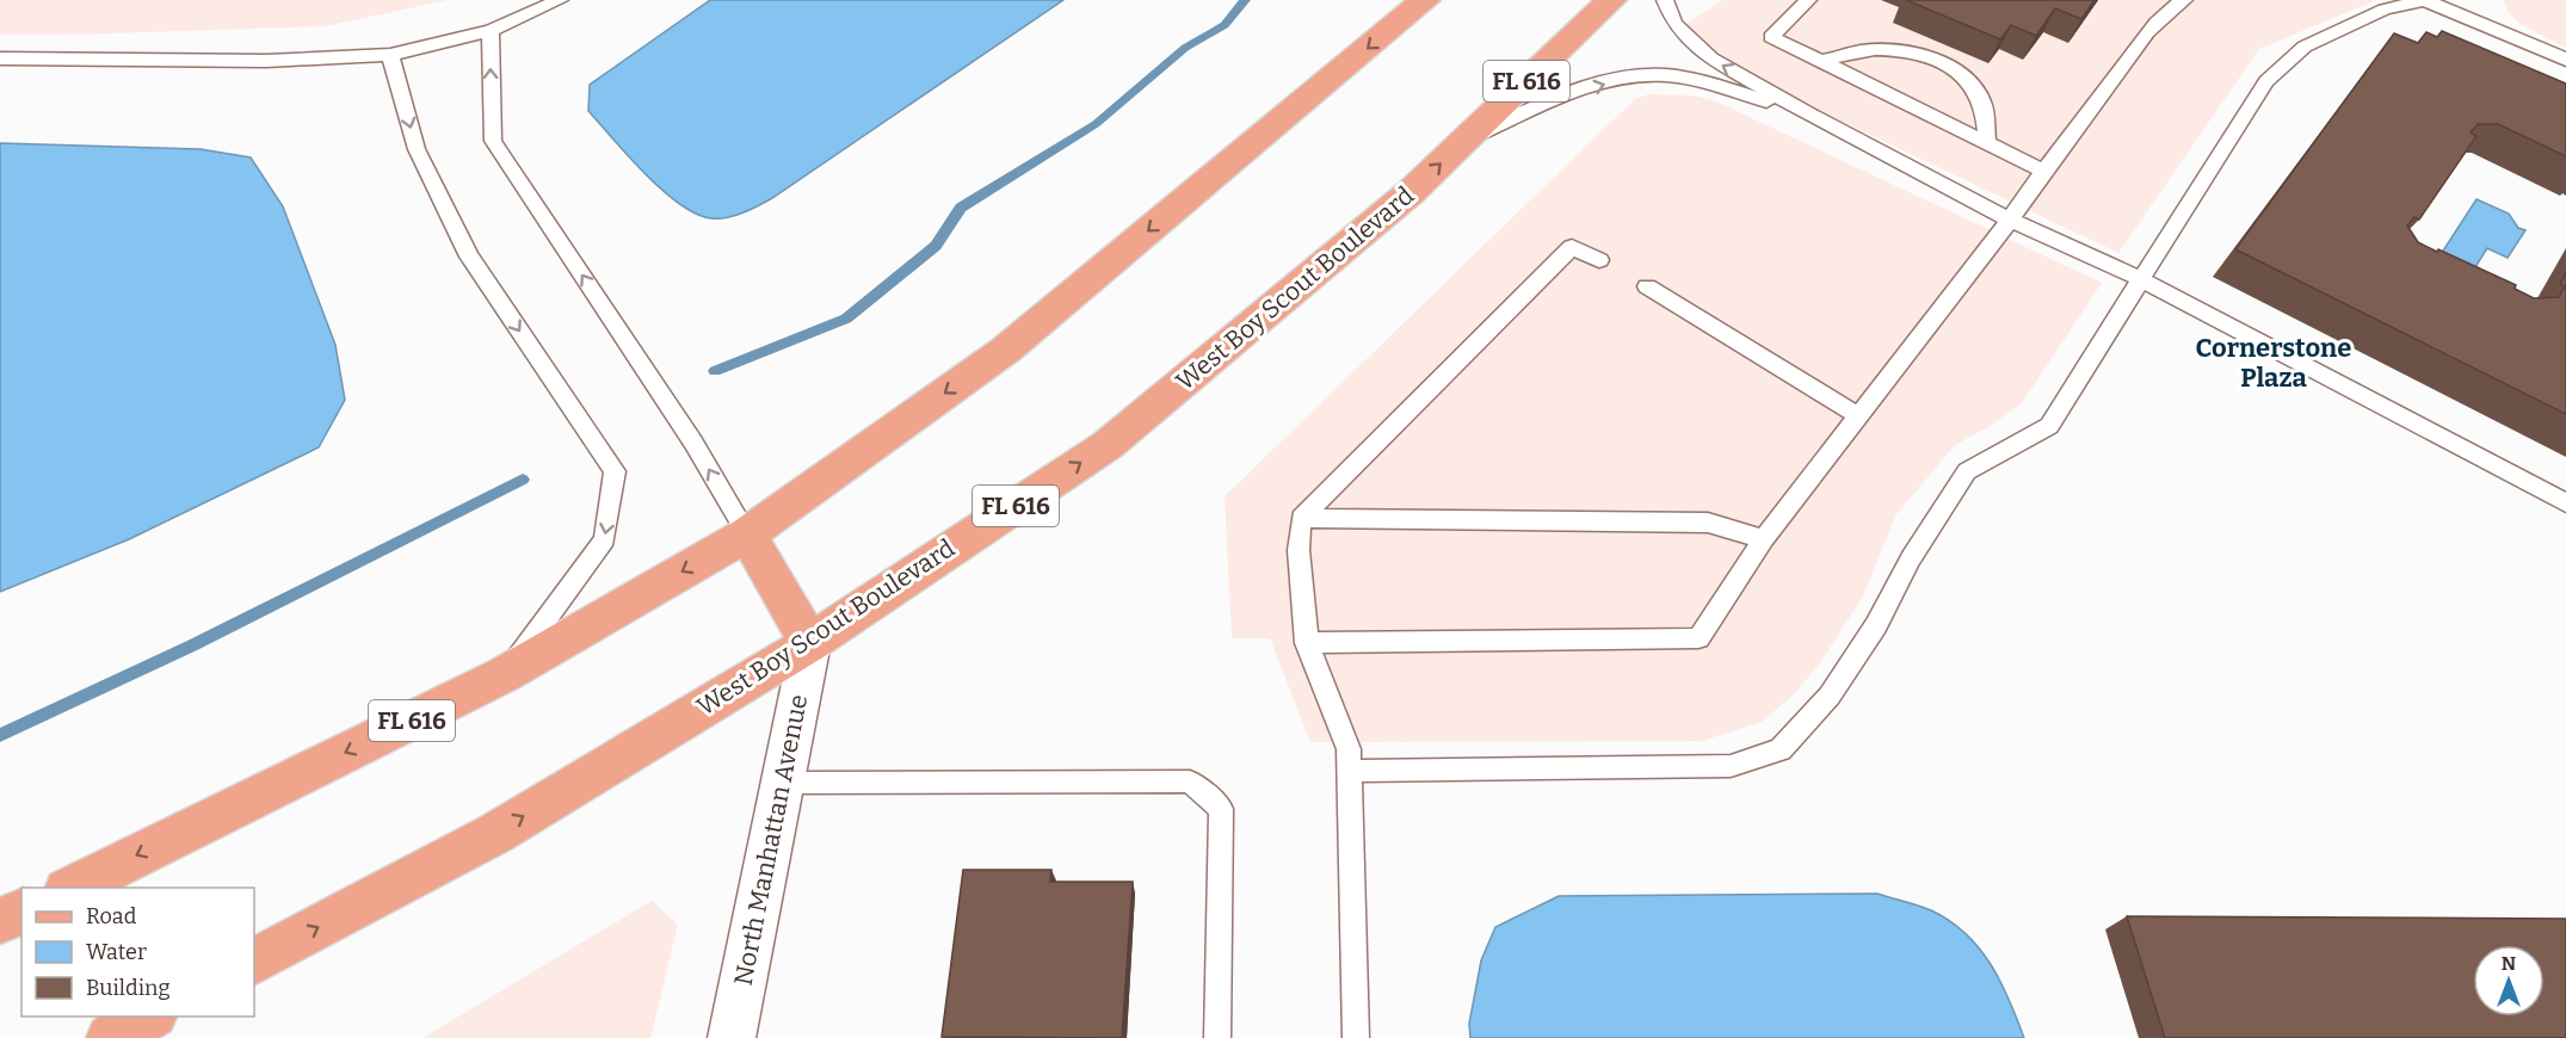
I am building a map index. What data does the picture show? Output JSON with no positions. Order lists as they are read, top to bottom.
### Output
{
  "streets": {
    "main road": ["FL 616", "West Boy Scout Boulevard"],
    "street": ["North Manhattan Avenue"]
  },
  "crossings": [
    ["West Boy Scout Boulevard", "North Manhattan Avenue"]
  ],
  "districts": ["Cornerstone Plaza"],
  "legend": ["Road", "Water", "Building"],
  "north": "top"
}
